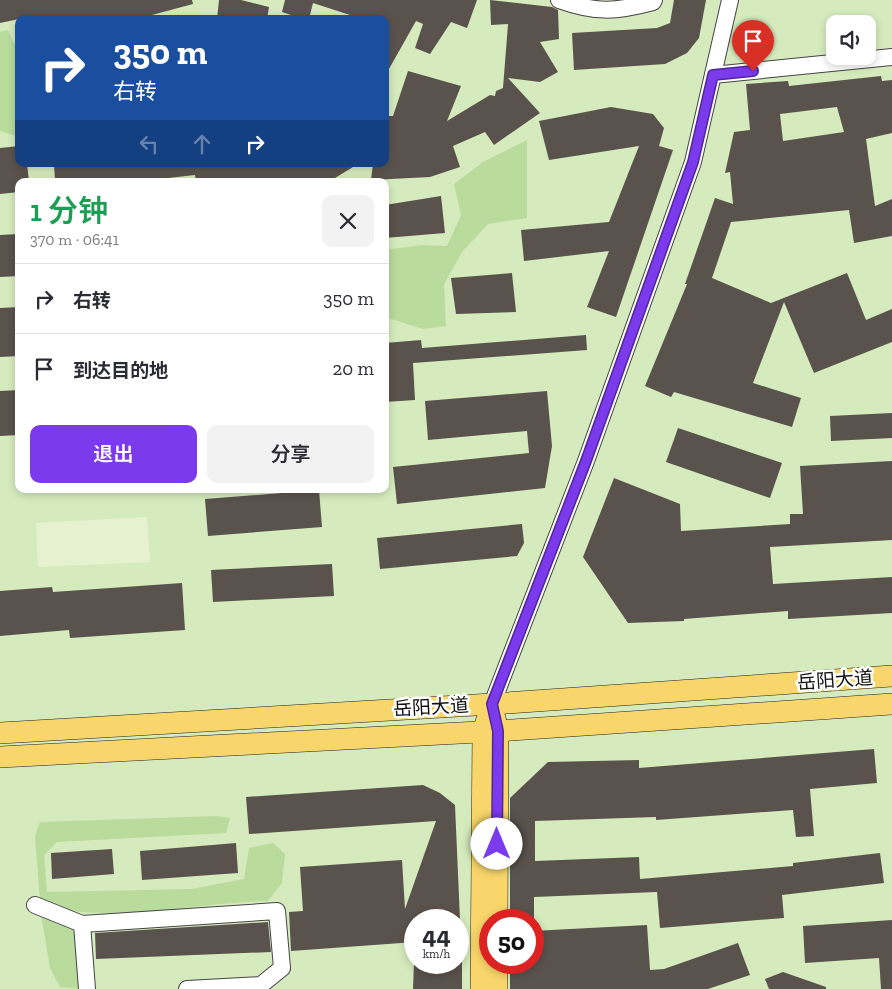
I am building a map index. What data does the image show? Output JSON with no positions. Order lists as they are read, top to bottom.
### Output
{
  "streets": {
    "main road": ["岳阳大道"]
  },
  "page": {
    "turn": ["350 m", "右转"],
    "heading": ["1 分钟", "370 m · 06:41"],
    "list": [
      {
        "name": "右转",
        "value": "350 m"
      },
      {
        "name": "到达目的地",
        "value": "20 m"
      }
    ],
    "buttons": ["退出", "分享"],
    "speed": "44 km/h",
    "limit": "50"
  }
}
